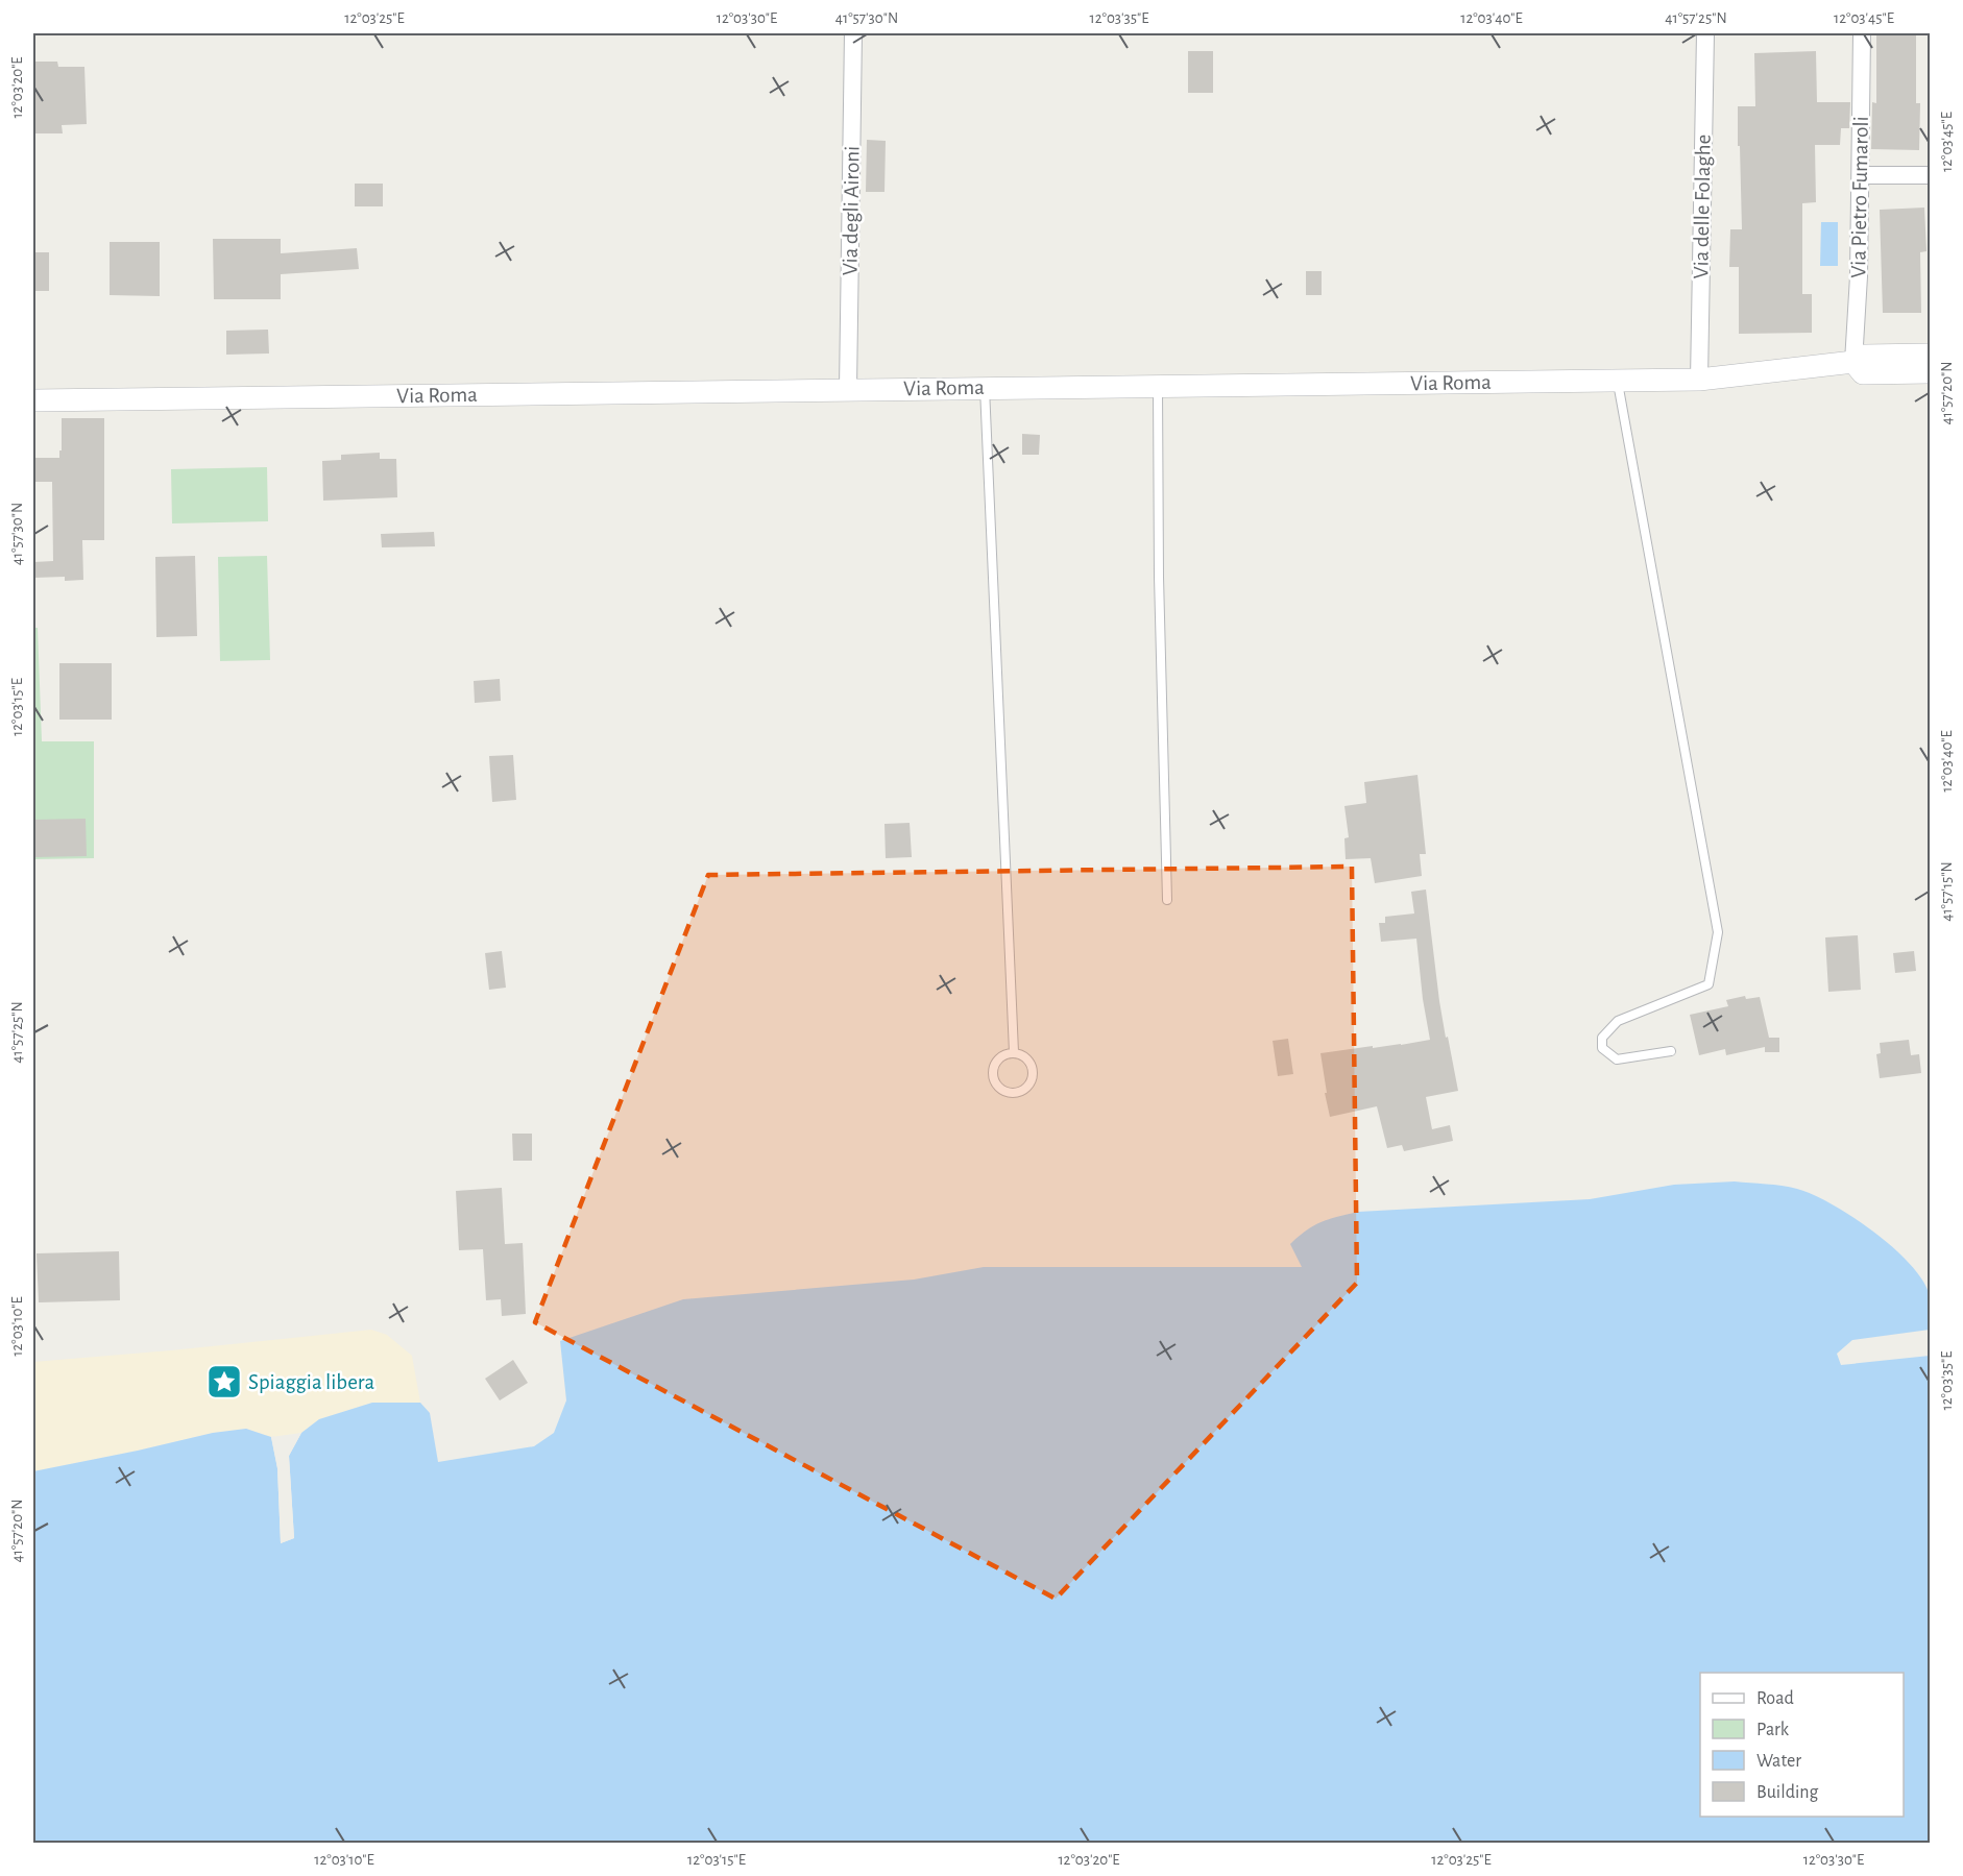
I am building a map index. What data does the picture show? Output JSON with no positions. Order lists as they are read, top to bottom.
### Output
{
  "streets": {
    "street": [
      "Via Pietro Fumaroli",
      "Via delle Folaghe",
      "Via degli Aironi",
      "Via Roma"
    ]
  },
  "crossings": [
    ["Via Pietro Fumaroli", "Via Roma"],
    ["Via delle Folaghe", "Via Roma"],
    ["Via degli Aironi", "Via Roma"]
  ],
  "places": {
    "place": ["Spiaggia libera"]
  },
  "legend": [
    "Road",
    "Park",
    "Water",
    "Building"
  ],
  "coordinates": [
    "12°03'25\"E",
    "12°03'30\"E",
    "41°57'30\"N",
    "12°03'35\"E",
    "12°03'40\"E",
    "41°57'25\"N",
    "12°03'45\"E",
    "12°03'20\"E",
    "41°57'20\"N",
    "12°03'15\"E",
    "41°57'15\"N",
    "12°03'10\"E"
  ]
}
